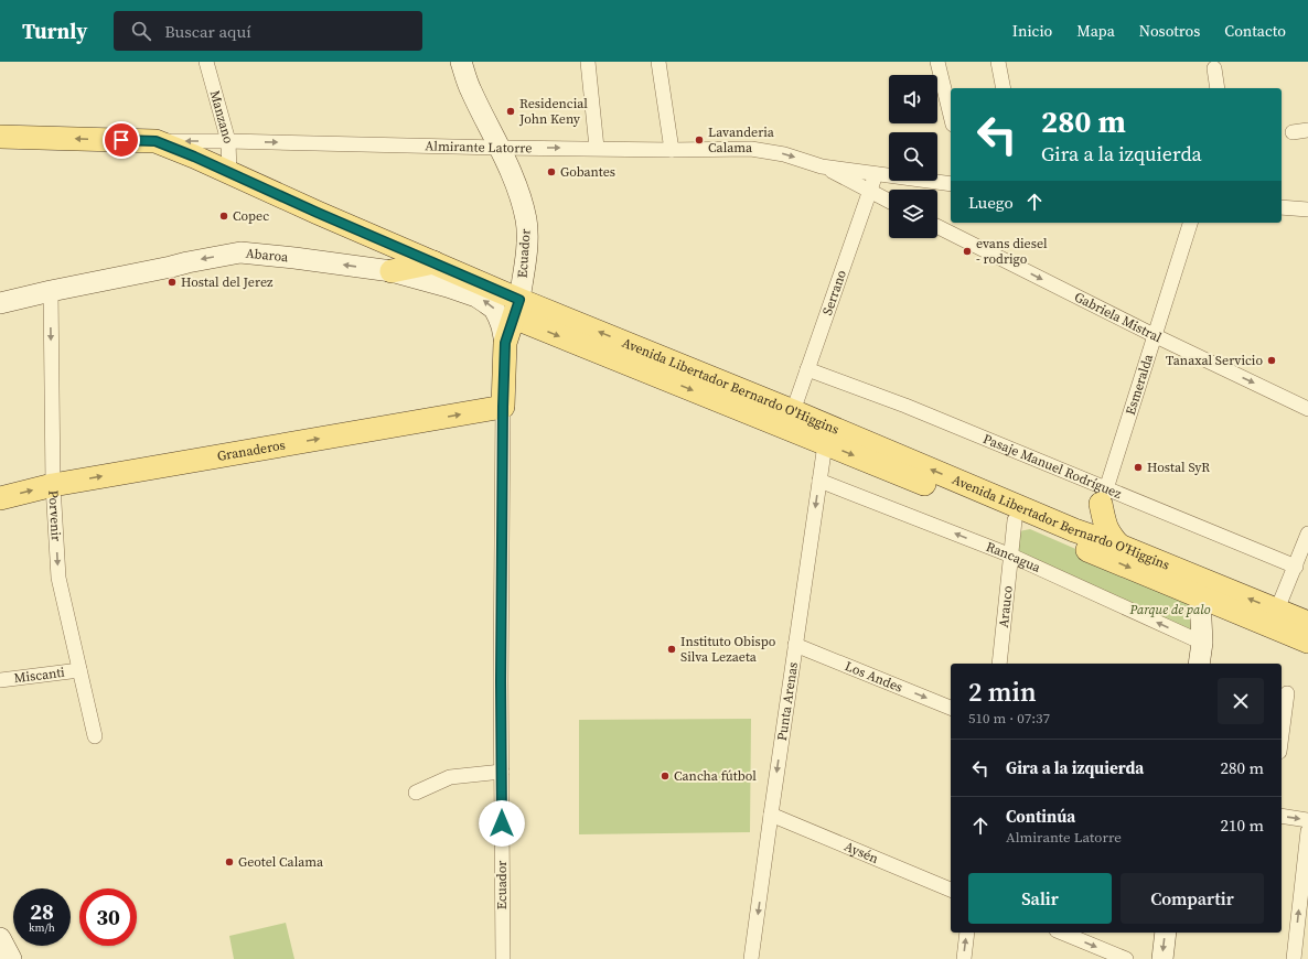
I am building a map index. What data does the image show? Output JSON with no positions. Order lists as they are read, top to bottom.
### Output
{
  "streets": {
    "main road": [
      "Almirante Latorre",
      "Ecuador",
      "Avenida Libertador Bernardo O'Higgins",
      "Granaderos"
    ],
    "street": [
      "Manzano",
      "Abaroa",
      "Serrano",
      "Gabriela Mistral",
      "Esmeralda",
      "Pasaje Manuel Rodríguez",
      "Porvenir",
      "Rancagua",
      "Arauco",
      "Miscanti",
      "Los Andes",
      "Punta Arenas",
      "Aysén"
    ]
  },
  "crossings": [
    ["Manzano", "Almirante Latorre"],
    ["Manzano", "Avenida Libertador Bernardo O'Higgins"],
    ["Almirante Latorre", "Ecuador"],
    ["Almirante Latorre", "Serrano"],
    ["Almirante Latorre", "Avenida Libertador Bernardo O'Higgins"],
    ["Ecuador", "Abaroa"],
    ["Ecuador", "Avenida Libertador Bernardo O'Higgins"],
    ["Ecuador", "Granaderos"],
    ["Abaroa", "Porvenir"],
    ["Serrano", "Avenida Libertador Bernardo O'Higgins"],
    ["Serrano", "Pasaje Manuel Rodríguez"],
    ["Gabriela Mistral", "Esmeralda"],
    ["Esmeralda", "Pasaje Manuel Rodríguez"],
    ["Avenida Libertador Bernardo O'Higgins", "Arauco"],
    ["Avenida Libertador Bernardo O'Higgins", "Punta Arenas"],
    ["Granaderos", "Porvenir"],
    ["Porvenir", "Miscanti"],
    ["Rancagua", "Arauco"],
    ["Rancagua", "Punta Arenas"],
    ["Los Andes", "Punta Arenas"],
    ["Punta Arenas", "Aysén"]
  ],
  "one_way": [
    "Abaroa",
    "Gabriela Mistral",
    "Granaderos",
    "Porvenir",
    "Rancagua",
    "Los Andes",
    "Punta Arenas"
  ],
  "parks": ["Parque de palo"],
  "places": [
    "Residencial John Keny",
    "Lavanderia Calama",
    "Gobantes",
    "Copec",
    "evans diesel - rodrigo",
    "Hostal del Jerez",
    "Tanaxal Servicio",
    "Hostal SyR",
    "Instituto Obispo Silva Lezaeta",
    "Cancha fútbol",
    "Geotel Calama"
  ],
  "page": {
    "header": "Turnly",
    "search": "Buscar aquí",
    "nav": [
      "Inicio",
      "Mapa",
      "Nosotros",
      "Contacto"
    ],
    "turn": ["280 m", "Gira a la izquierda"],
    "then": "Luego",
    "heading": ["2 min", "510 m · 07:37"],
    "list": [
      {
        "name": "Gira a la izquierda",
        "value": "280 m"
      },
      {
        "name": "Continúa",
        "note": "Almirante Latorre",
        "value": "210 m"
      }
    ],
    "buttons": ["Salir", "Compartir"],
    "speed": "28 km/h",
    "limit": "30"
  }
}
